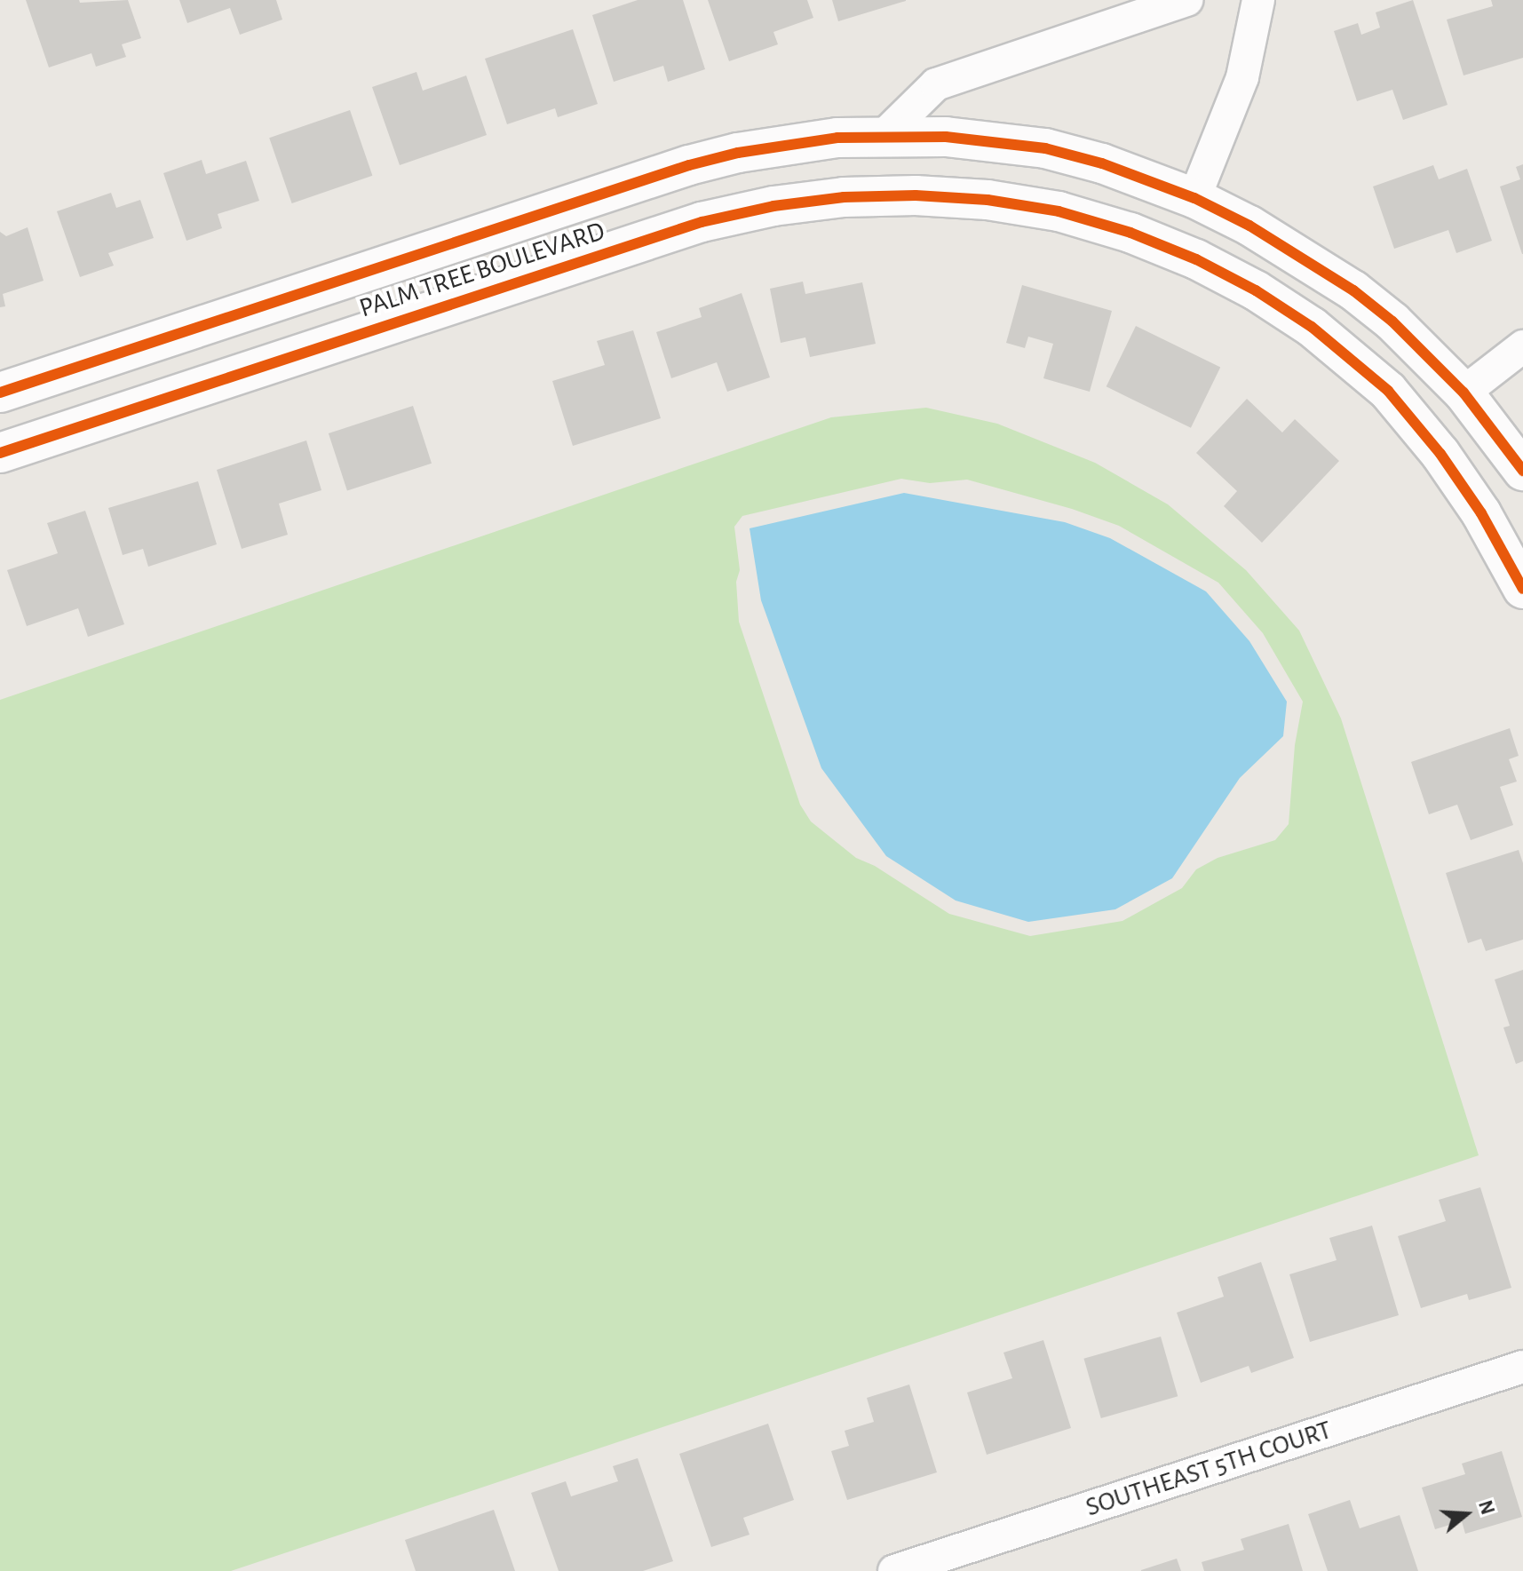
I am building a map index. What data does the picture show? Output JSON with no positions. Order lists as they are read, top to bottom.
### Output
{
  "streets": {
    "street": ["PALM TREE BOULEVARD", "SOUTHEAST 5TH COURT"]
  },
  "north": "right"
}
